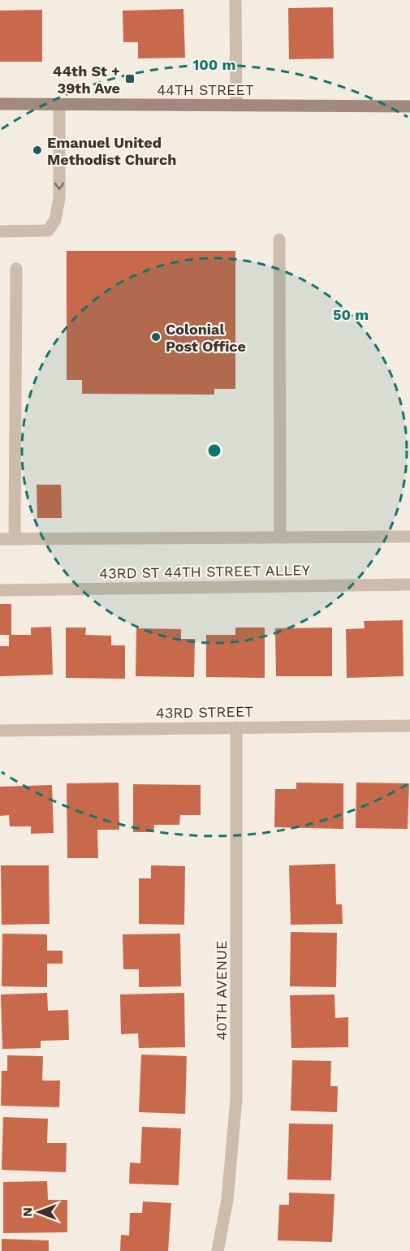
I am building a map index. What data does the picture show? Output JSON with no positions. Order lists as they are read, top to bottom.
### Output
{
  "streets": {
    "street": [
      "44TH STREET",
      "43RD ST 44TH STREET ALLEY",
      "43RD STREET",
      "40TH AVENUE"
    ]
  },
  "crossings": [
    ["43RD STREET", "40TH AVENUE"]
  ],
  "places": {
    "transit": ["44th St + 39th Ave"],
    "other": ["Emanuel United Methodist Church", "Colonial Post Office"]
  },
  "north": "left",
  "rings": ["100 m", "50 m"]
}
